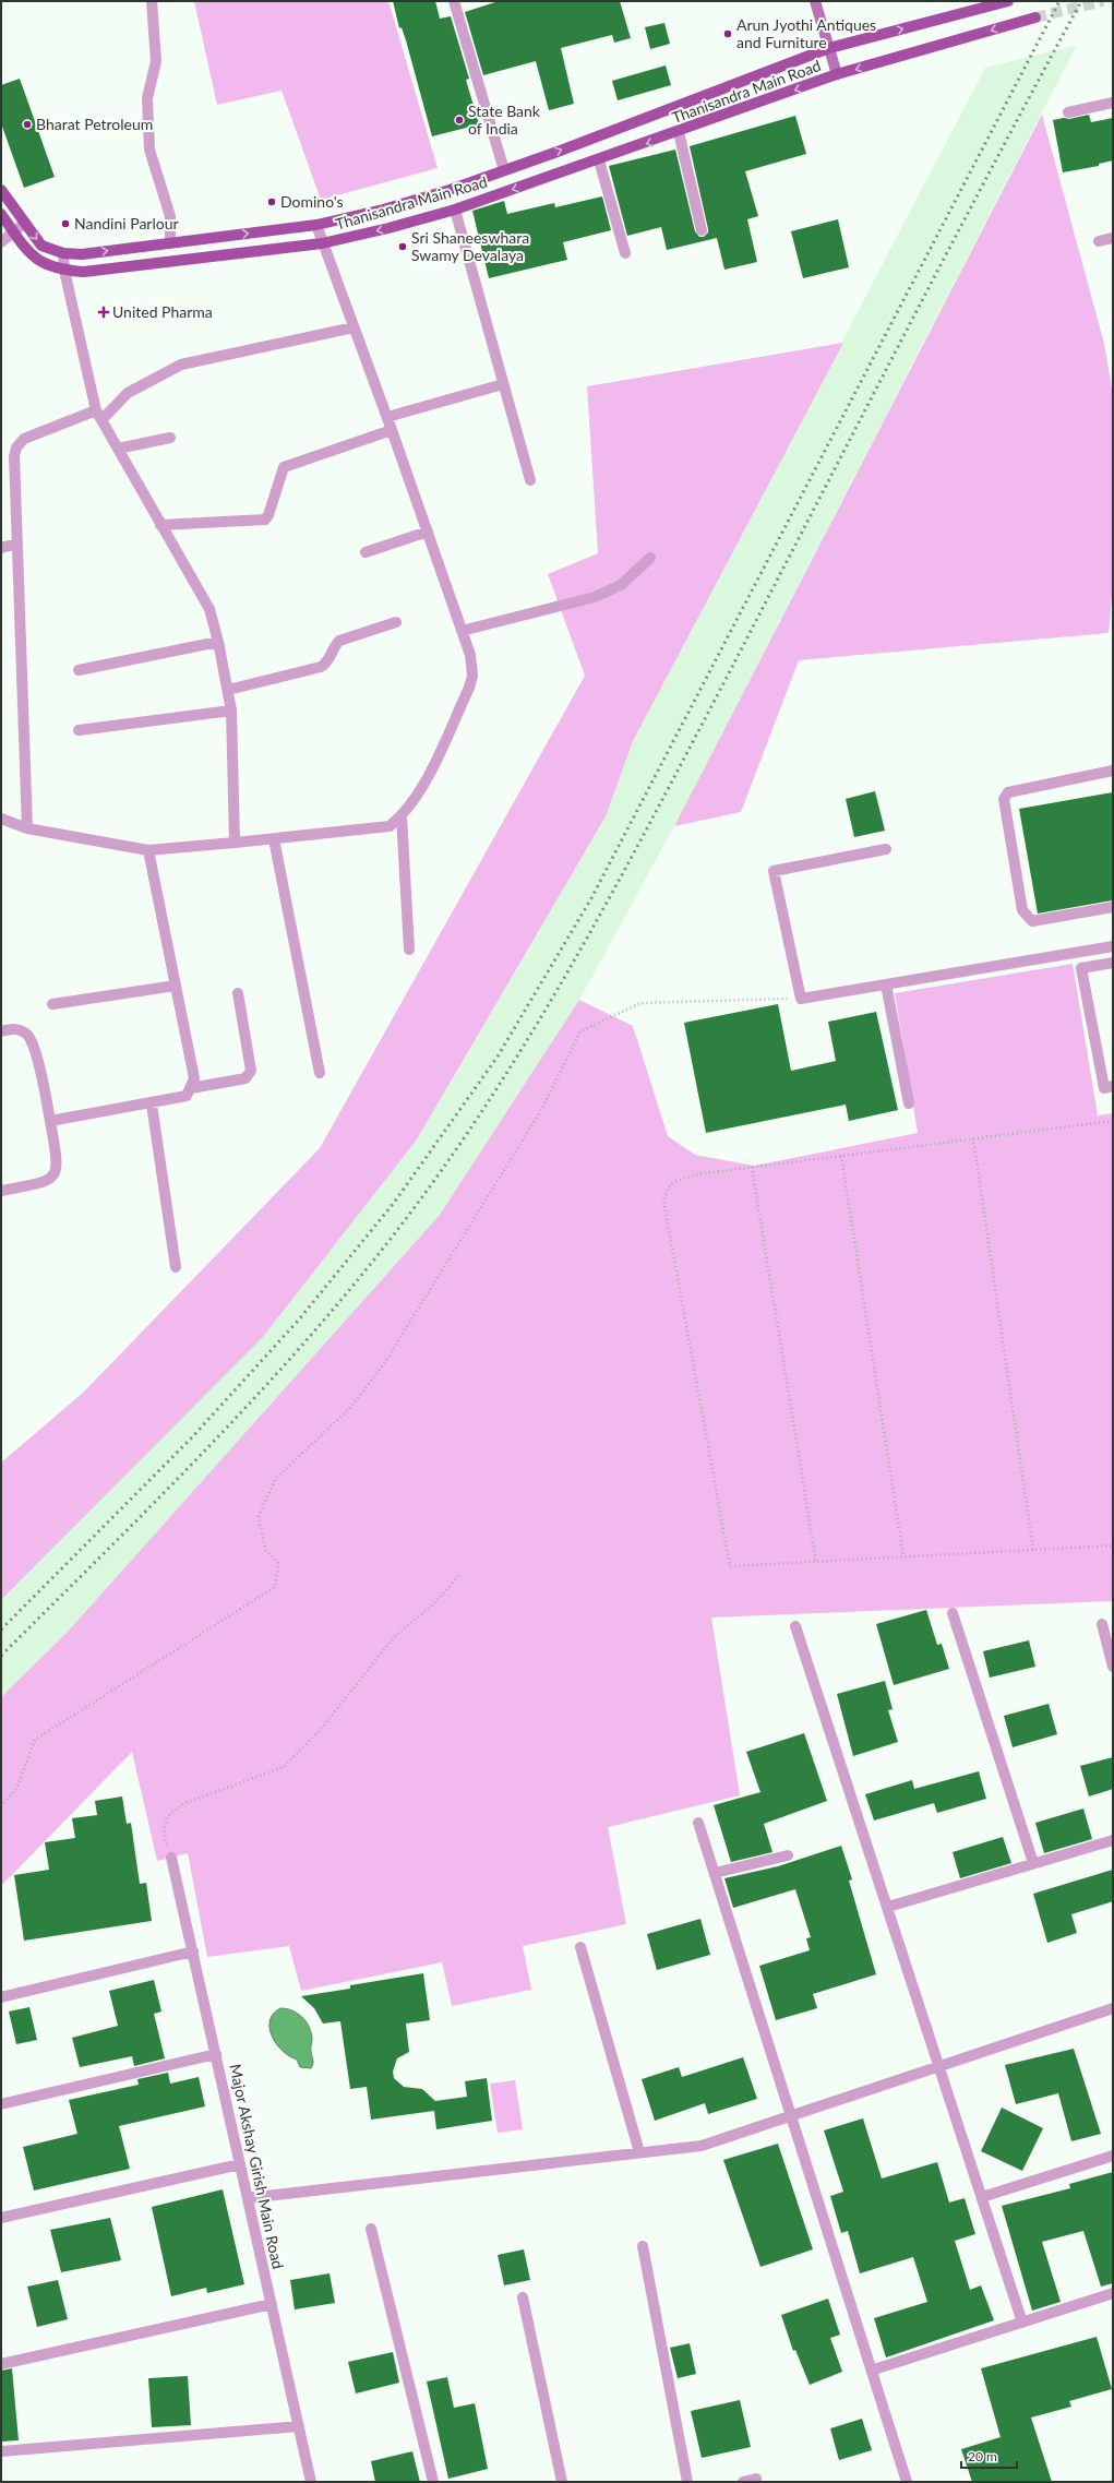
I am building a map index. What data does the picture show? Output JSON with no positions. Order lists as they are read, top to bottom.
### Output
{
  "streets": {
    "main road": ["Thanisandra Main Road"],
    "street": ["Major Akshay Girish Main Road"]
  },
  "places": {
    "other": [
      "Arun Jyothi Antiques and Furniture",
      "State Bank of India",
      "Bharat Petroleum",
      "Domino's",
      "Nandini Parlour",
      "Sri Shaneeswhara Swamy Devalaya"
    ],
    "health": ["United Pharma"]
  },
  "scale_bar": "20 m"
}
